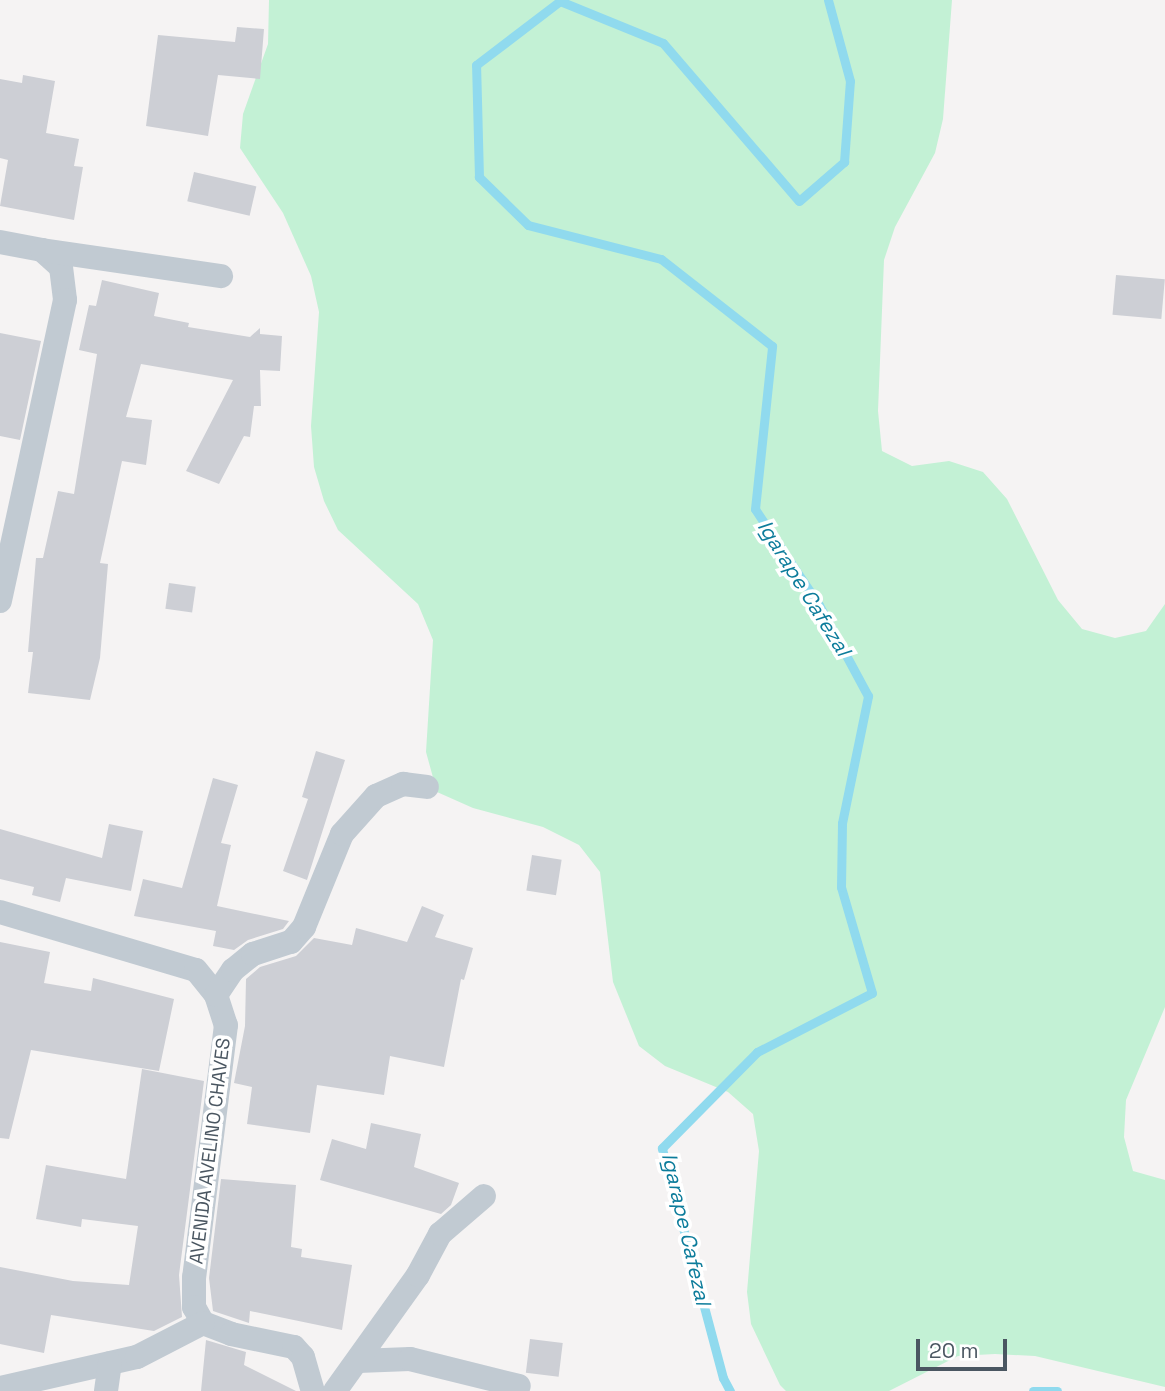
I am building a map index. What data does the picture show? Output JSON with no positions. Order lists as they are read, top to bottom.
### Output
{
  "streets": {
    "street": ["AVENIDA AVELINO CHAVES"]
  },
  "water": ["Igarape Cafezal"],
  "scale_bar": "20 m"
}
